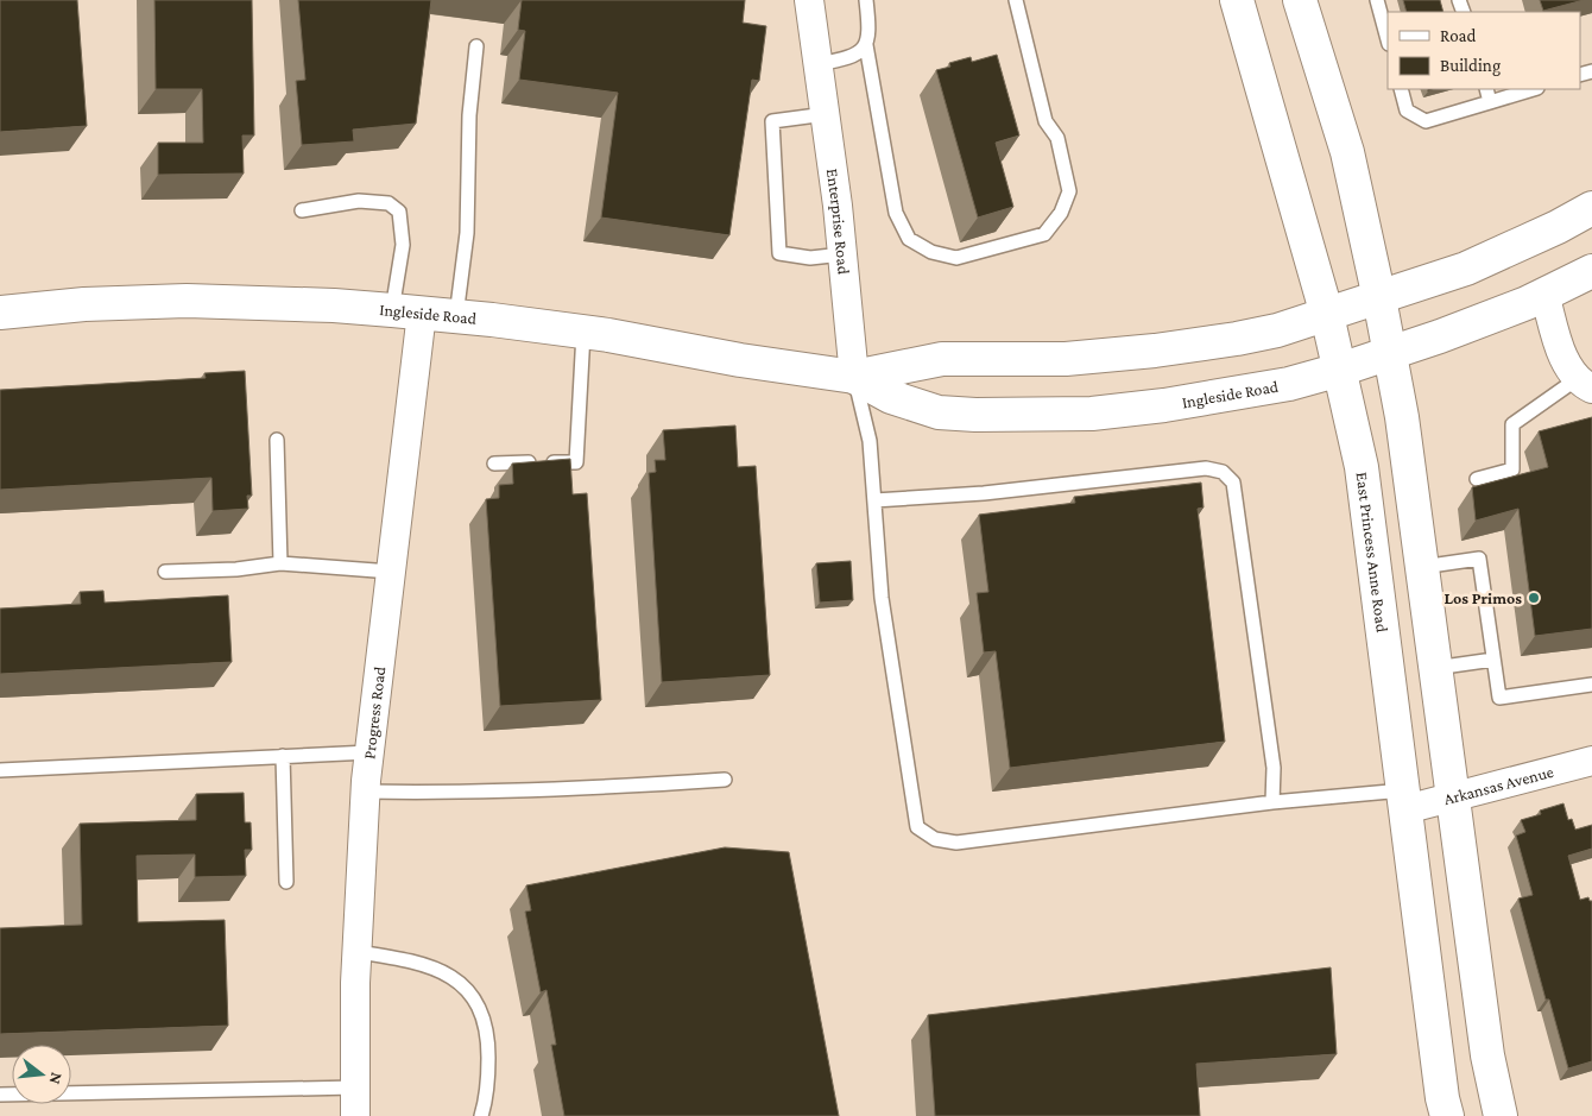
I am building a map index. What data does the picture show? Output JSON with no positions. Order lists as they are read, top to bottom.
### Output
{
  "streets": {
    "street": [
      "Enterprise Road",
      "Ingleside Road",
      "East Princess Anne Road",
      "Progress Road",
      "Arkansas Avenue"
    ]
  },
  "crossings": [
    ["Enterprise Road", "Ingleside Road"],
    ["Ingleside Road", "East Princess Anne Road"],
    ["Ingleside Road", "Progress Road"],
    ["East Princess Anne Road", "Arkansas Avenue"]
  ],
  "places": ["Los Primos"],
  "legend": ["Road", "Building"],
  "north": "right"
}
